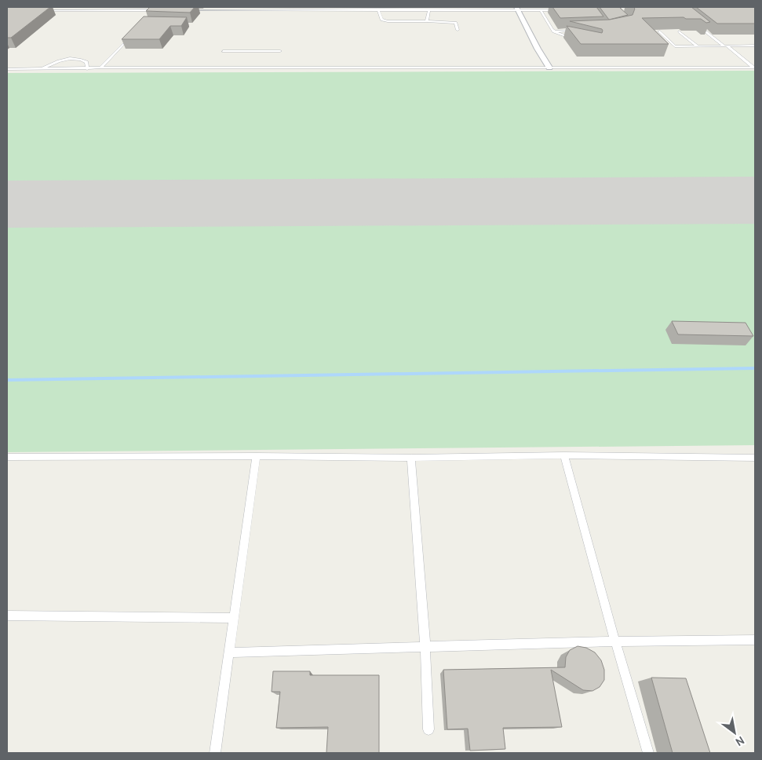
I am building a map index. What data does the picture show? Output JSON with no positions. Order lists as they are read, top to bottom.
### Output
{
  "north": "bottom right"
}
